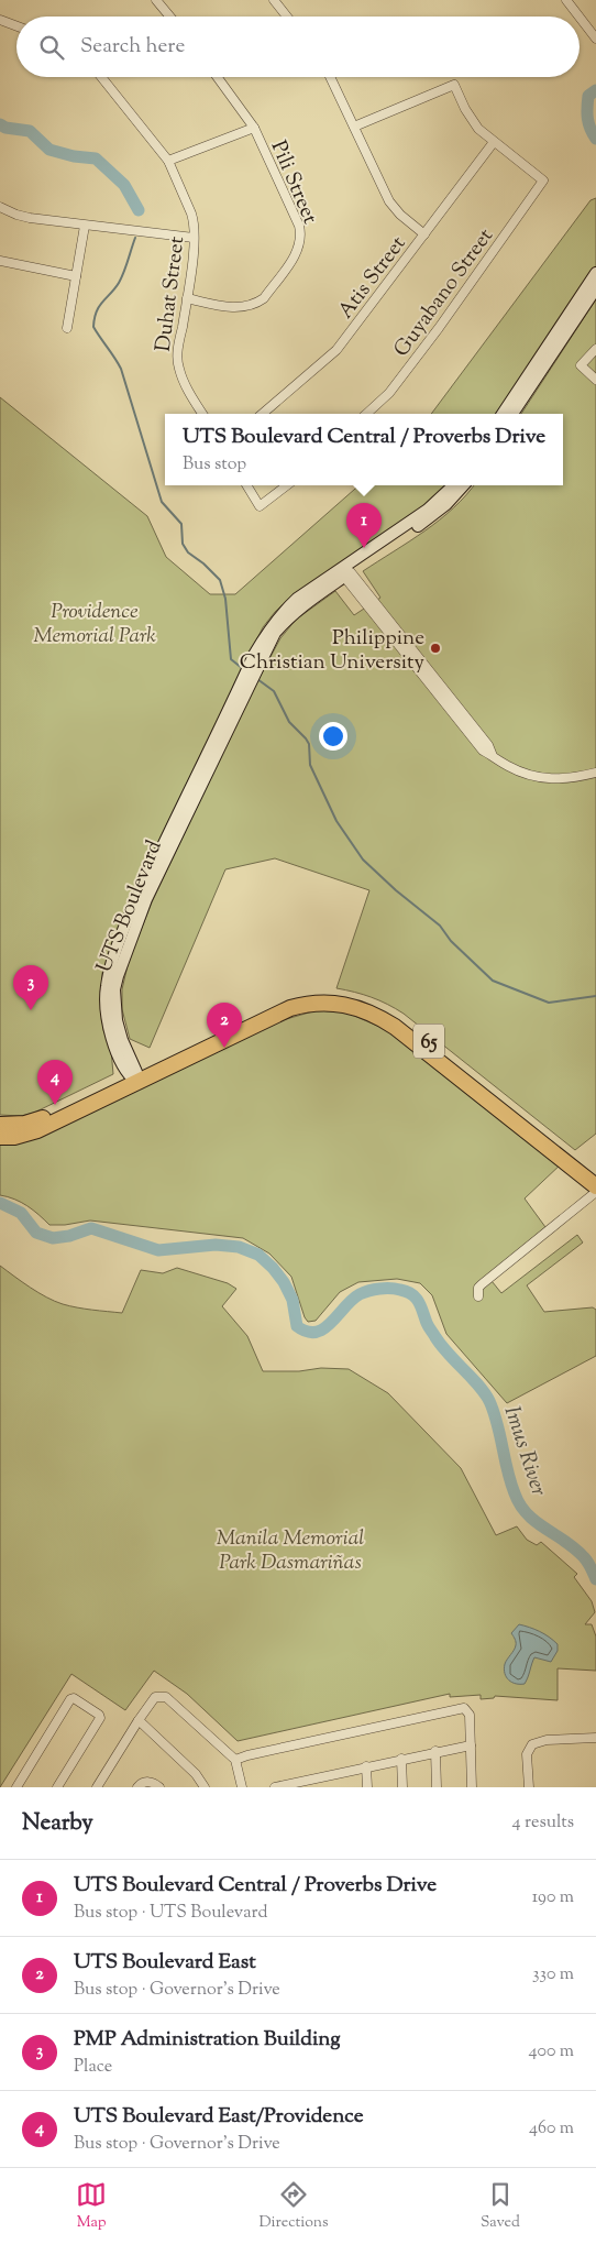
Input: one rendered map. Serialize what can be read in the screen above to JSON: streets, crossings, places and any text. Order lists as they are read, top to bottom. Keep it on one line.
{"streets":{"highway":["65"],"main road":["UTS Boulevard"],"street":["Pili Street","Atis Street","Guyabano Street","Duhat Street"]},"crossings":[["Pili Street","Duhat Street"],["Atis Street","Guyabano Street"],["UTS Boulevard","65"]],"water":["Imus River"],"parks":["Providence Memorial Park","Manila Memorial Park Dasmariñas"],"places":["Philippine Christian University"],"page":{"search":"Search here","popup":["UTS Boulevard Central / Proverbs Drive","Bus stop"],"pins":["1","3","2","4"],"heading":["Nearby","4 results"],"list":[{"mark":"1","name":"UTS Boulevard Central / Proverbs Drive","note":"Bus stop · UTS Boulevard","value":"190 m"},{"mark":"2","name":"UTS Boulevard East","note":"Bus stop · Governor's Drive","value":"330 m"},{"mark":"3","name":"PMP Administration Building","note":"Place","value":"400 m"},{"mark":"4","name":"UTS Boulevard East/Providence","note":"Bus stop · Governor's Drive","value":"460 m"}],"nav":["Map","Directions","Saved"]}}
